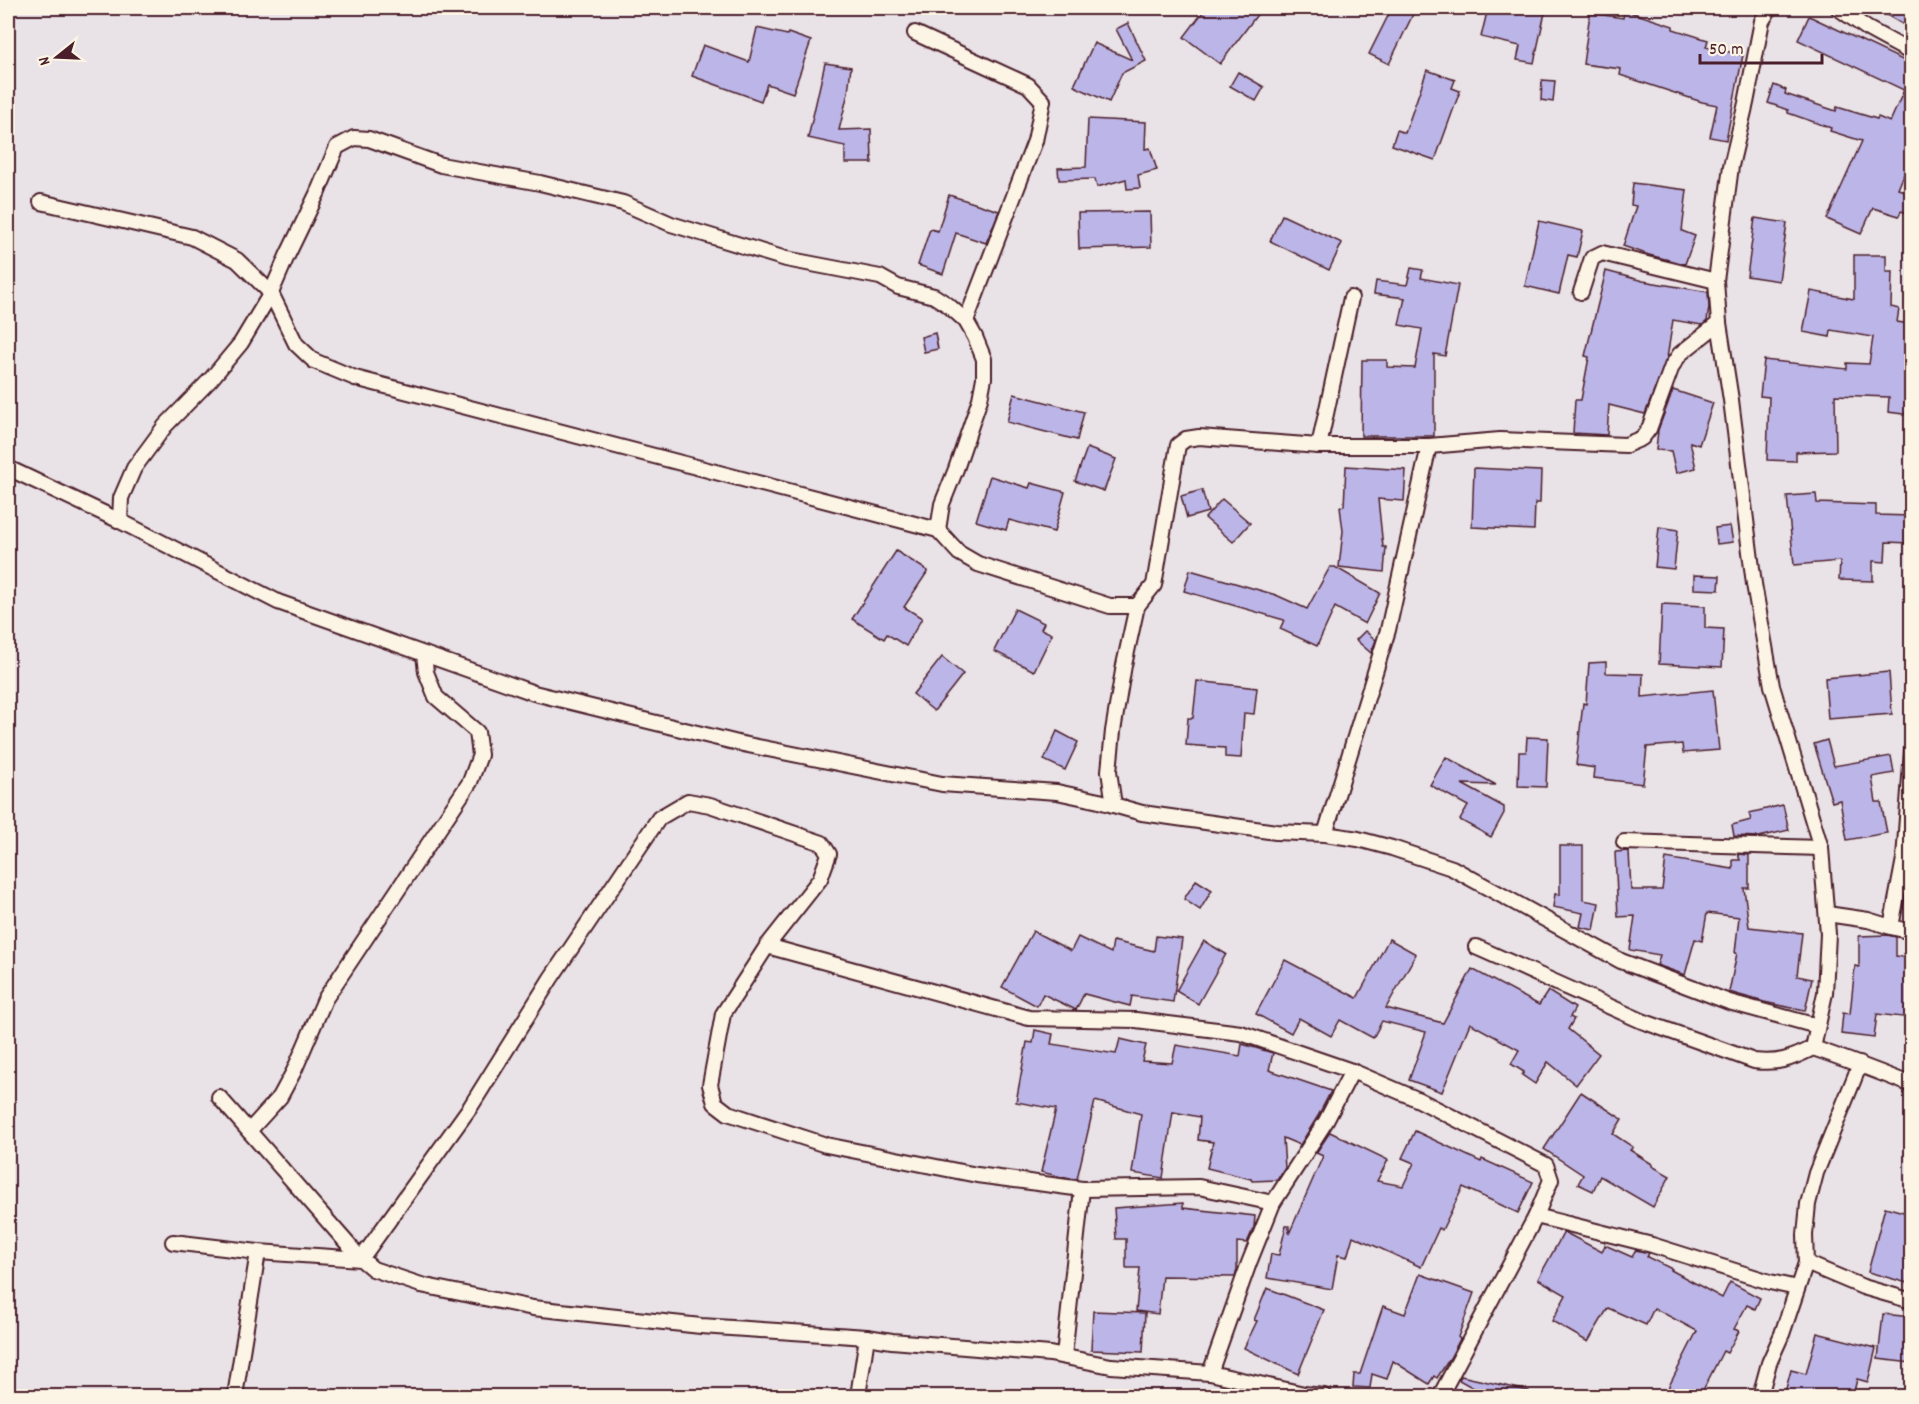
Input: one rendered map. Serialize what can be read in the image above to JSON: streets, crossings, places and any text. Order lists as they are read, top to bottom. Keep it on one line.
{"scale_bar":"50 m","north":"left"}
